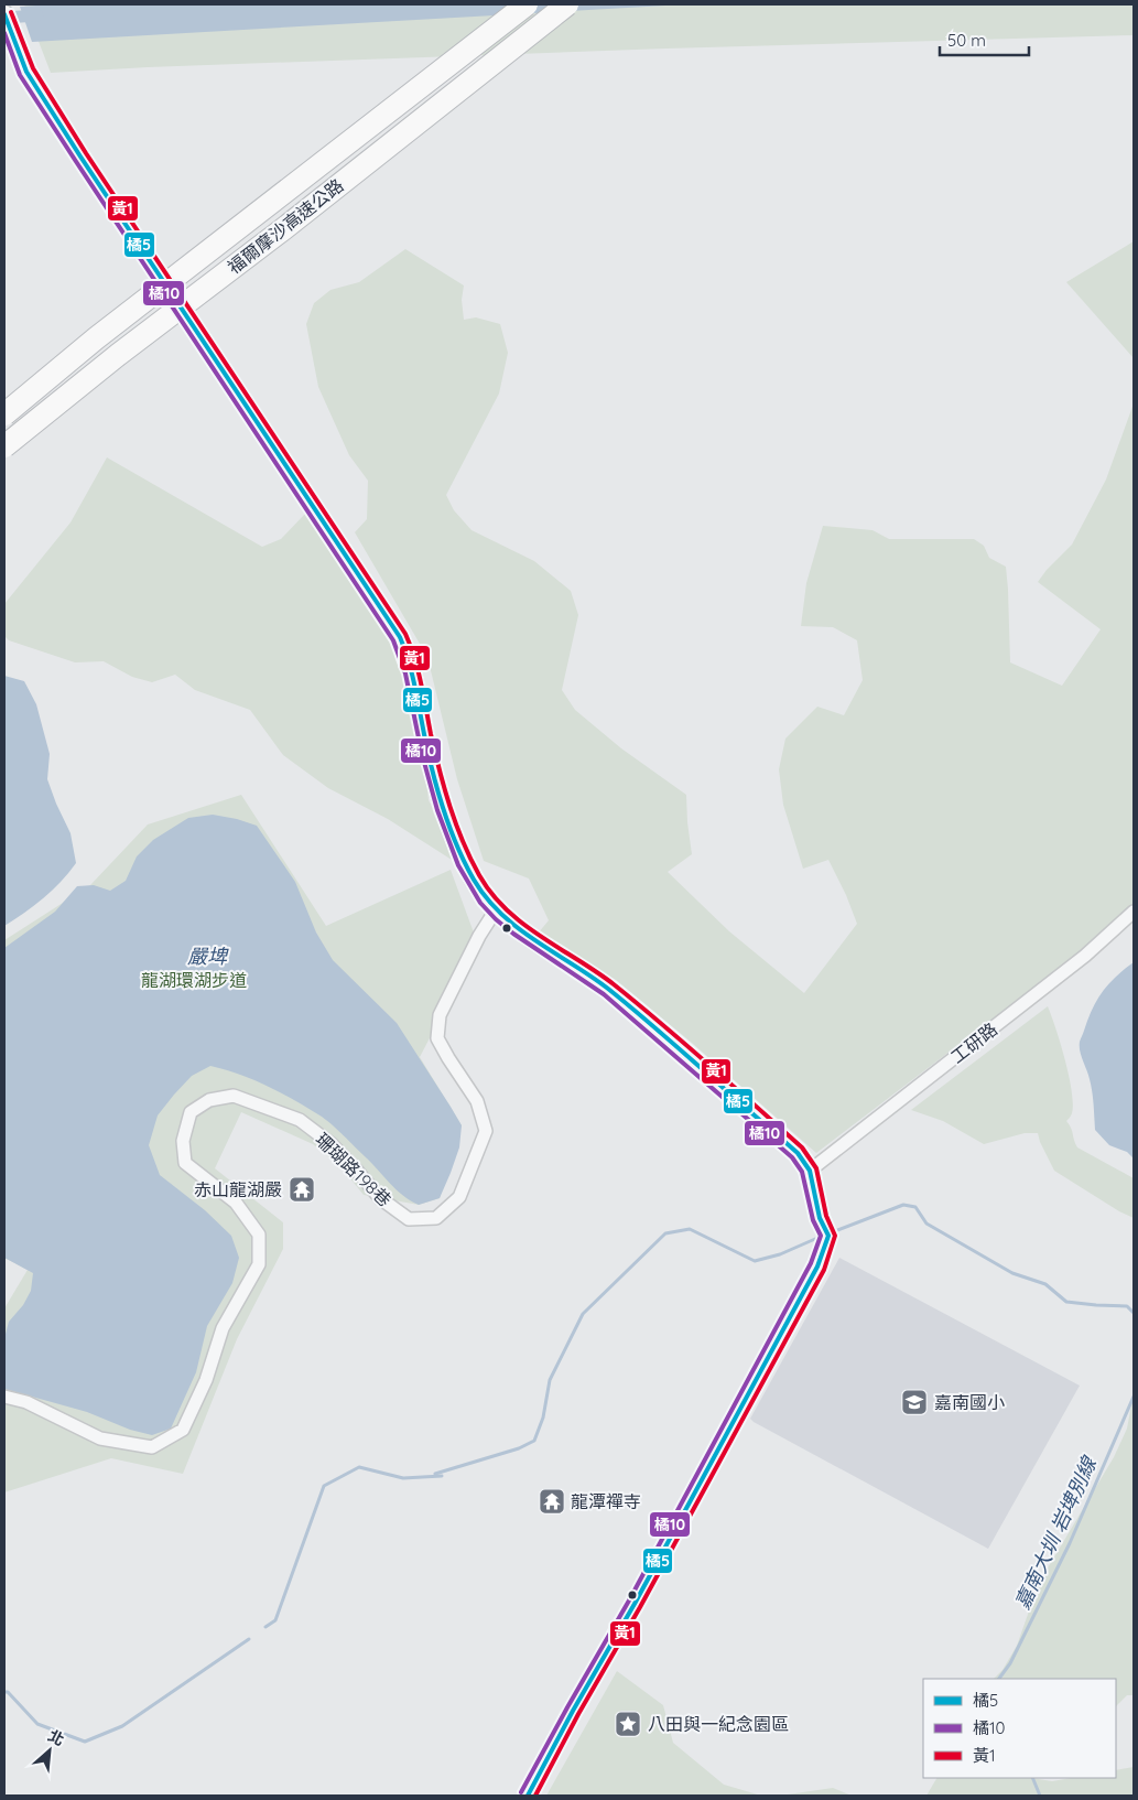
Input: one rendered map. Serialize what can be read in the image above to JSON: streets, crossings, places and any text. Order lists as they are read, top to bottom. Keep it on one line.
{"streets":{"highway":["福爾摩沙高速公路"],"street":["工研路","珊瑚路198巷"]},"water":["嚴埤","嘉南大圳 岩埤別線"],"parks":["龍湖環湖步道"],"places":{"temple":["赤山龍湖嚴","龍潭禪寺"],"school or university":["嘉南國小"],"place":["八田與一紀念園區"]},"lines":["transit line 黃1","transit line 橘5","transit line 橘10"],"legend":["橘5","橘10","黃1"],"scale_bar":"50 m","north":"top right"}
